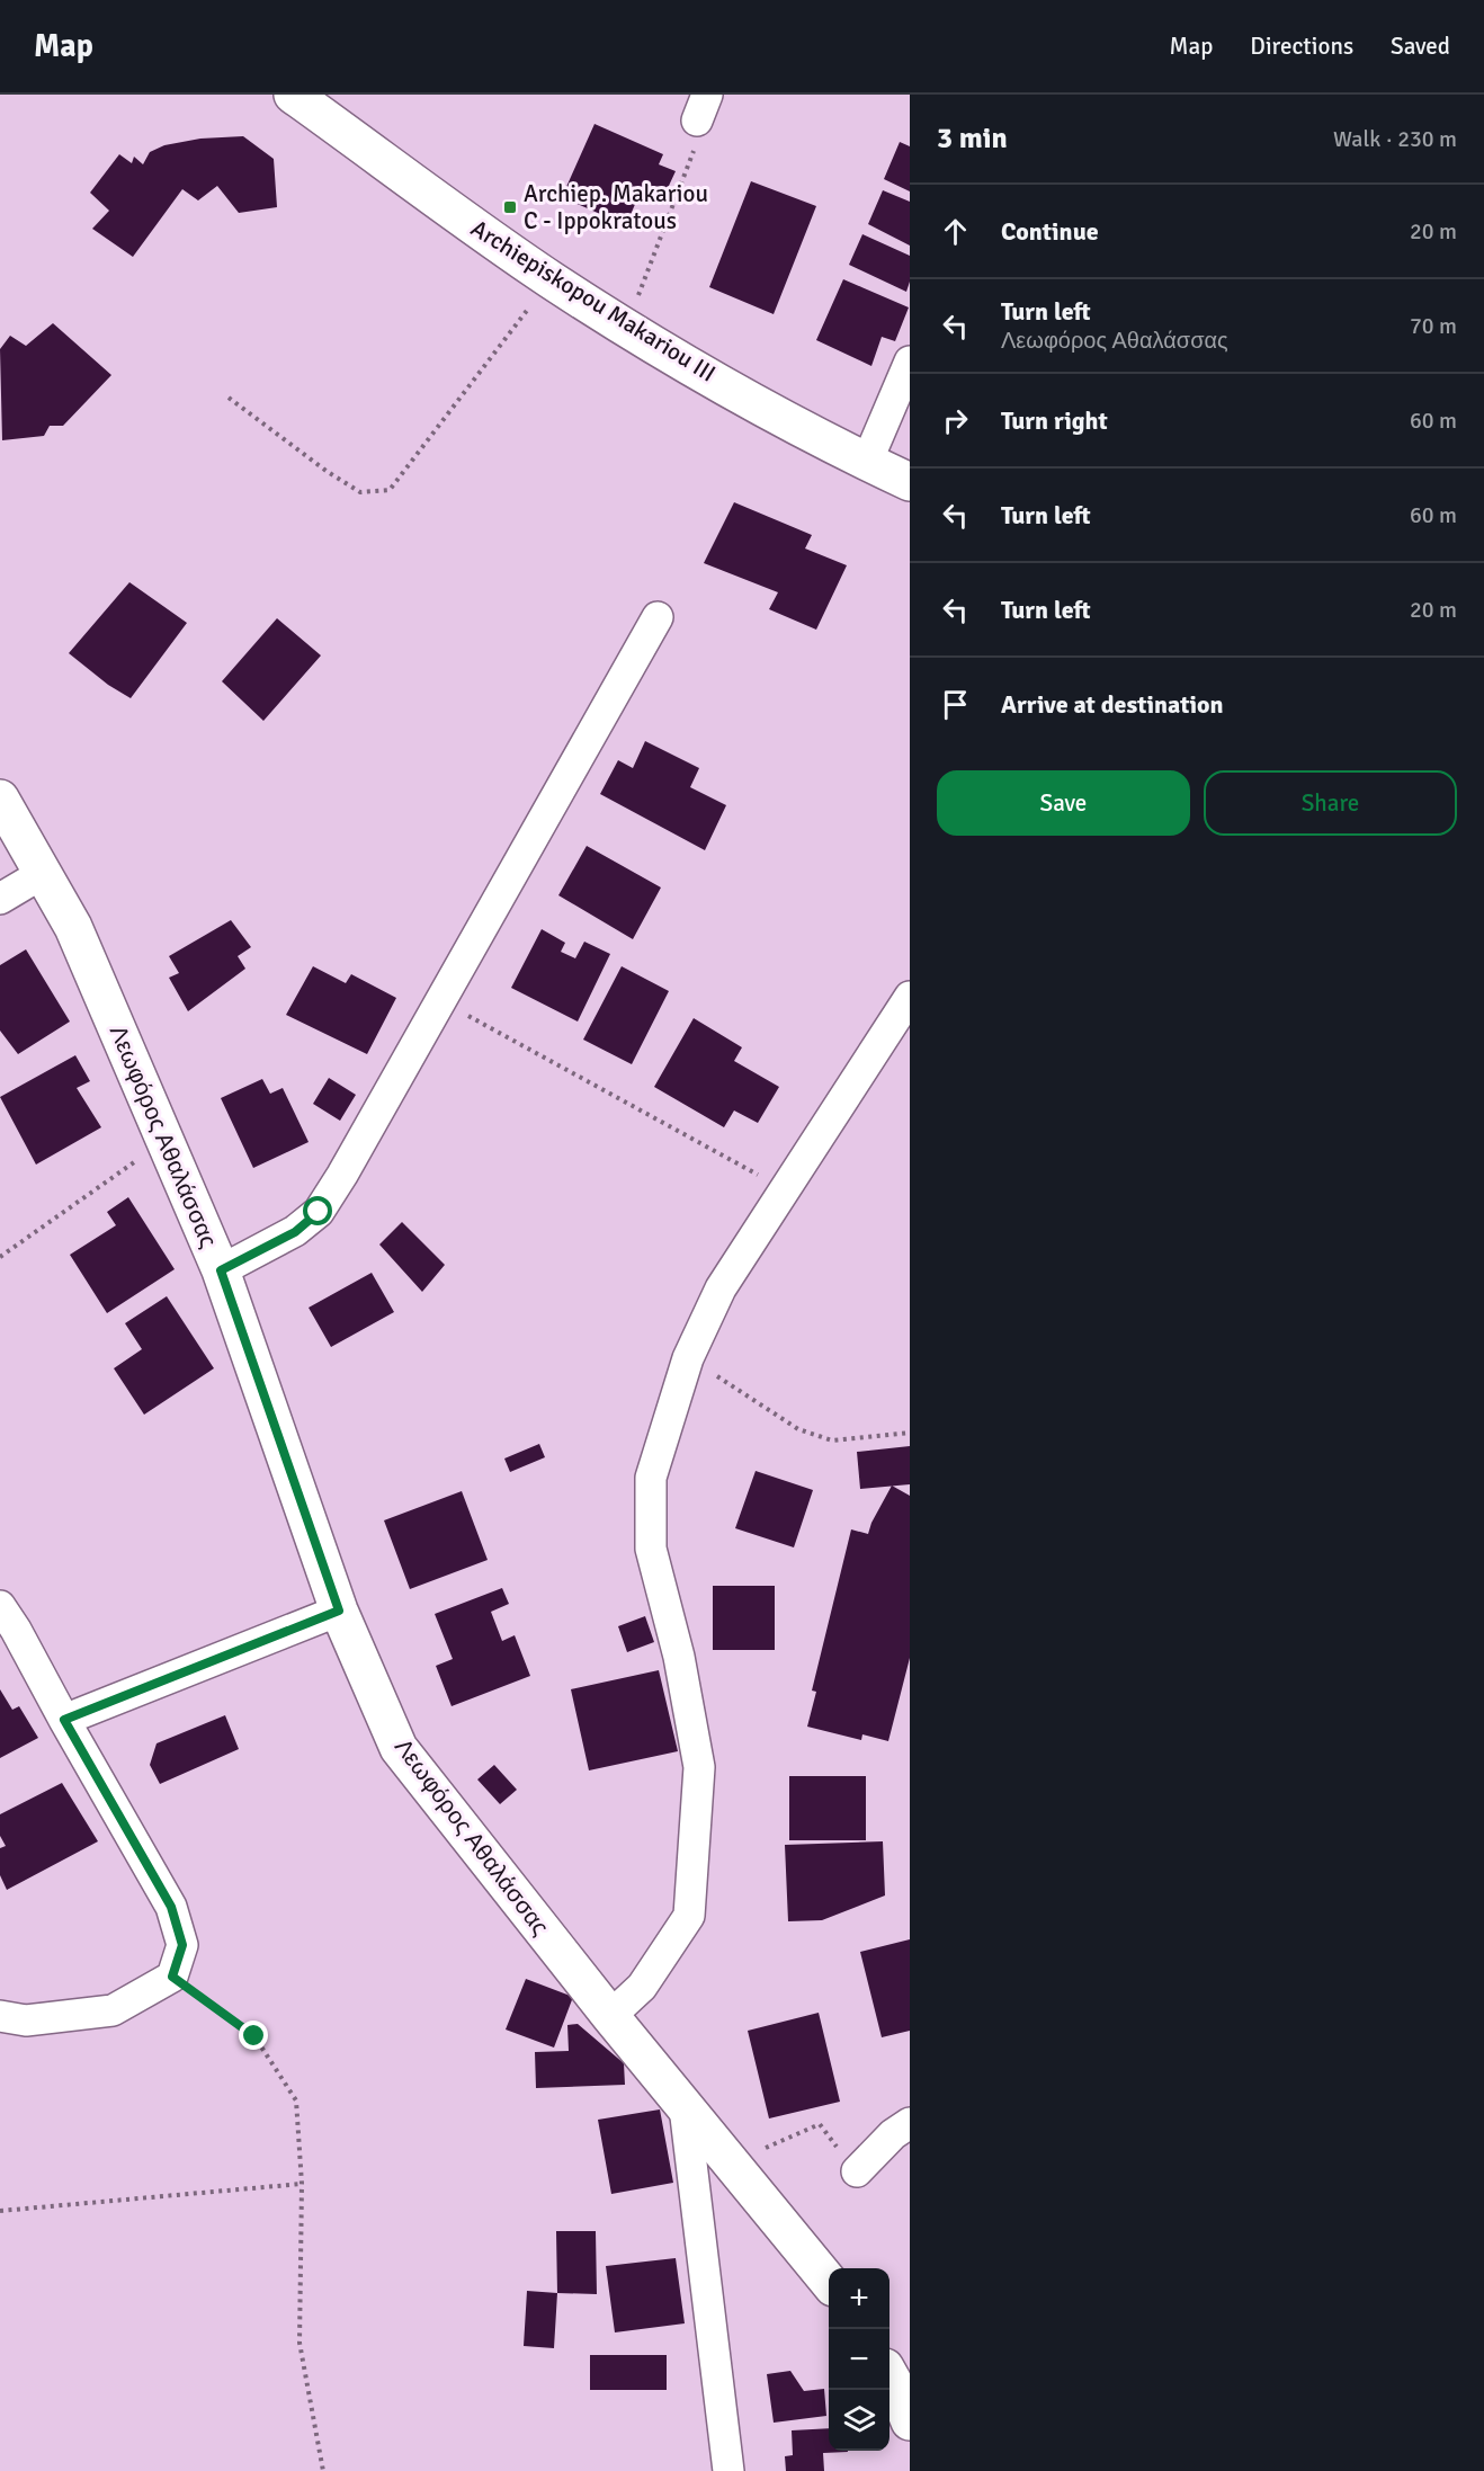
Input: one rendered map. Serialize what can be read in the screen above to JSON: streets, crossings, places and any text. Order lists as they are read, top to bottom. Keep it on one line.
{"streets":{"main road":["Archiepiskopou Makariou III","Λεωφόρος Αθαλάσσας"]},"places":{"transit":["Archiep. Makariou C - Ippokratous"]},"page":{"header":"Map","nav":["Map","Directions","Saved"],"heading":["3 min","Walk · 230 m"],"list":[["Continue","20 m"],["Turn left","Λεωφόρος Αθαλάσσας","70 m"],["Turn right","60 m"],["Turn left","60 m"],["Turn left","20 m"],"Arrive at destination"],"buttons":["Save","Share"],"map_buttons":["+","−"]}}
